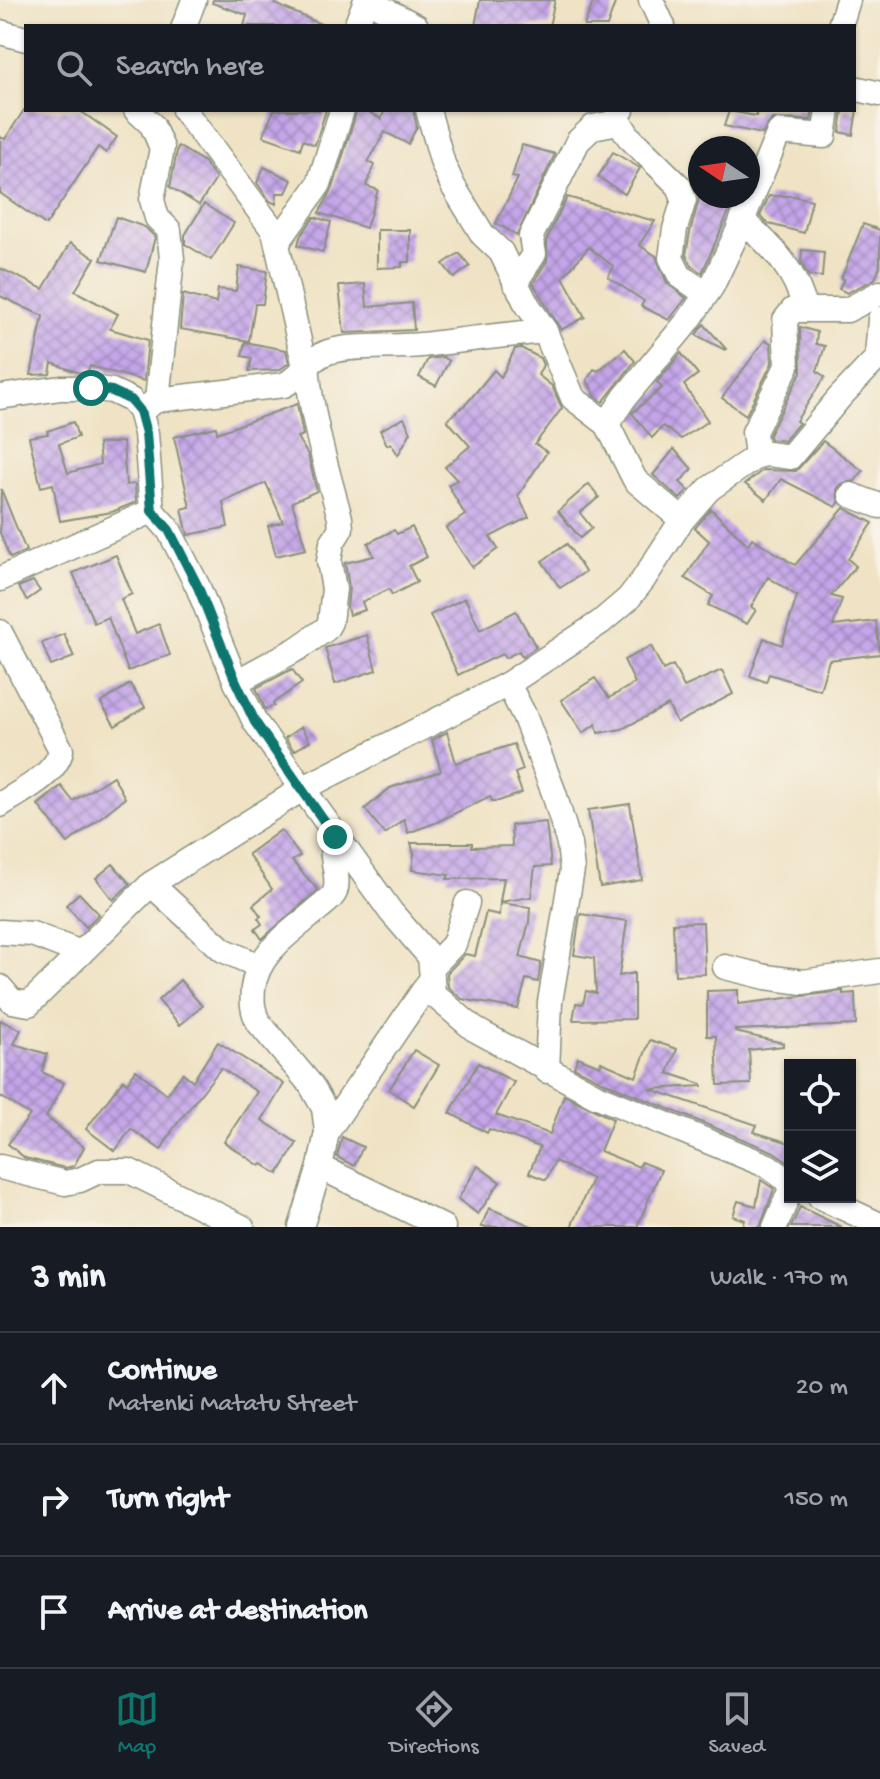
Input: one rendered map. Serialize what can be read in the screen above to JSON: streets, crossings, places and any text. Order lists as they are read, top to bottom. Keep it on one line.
{"north":"left","page":{"search":"Search here","heading":["3 min","Walk · 170 m"],"list":[["Continue","Matenki Matatu Street","20 m"],["Turn right","150 m"],"Arrive at destination"],"nav":["Map","Directions","Saved"]}}
